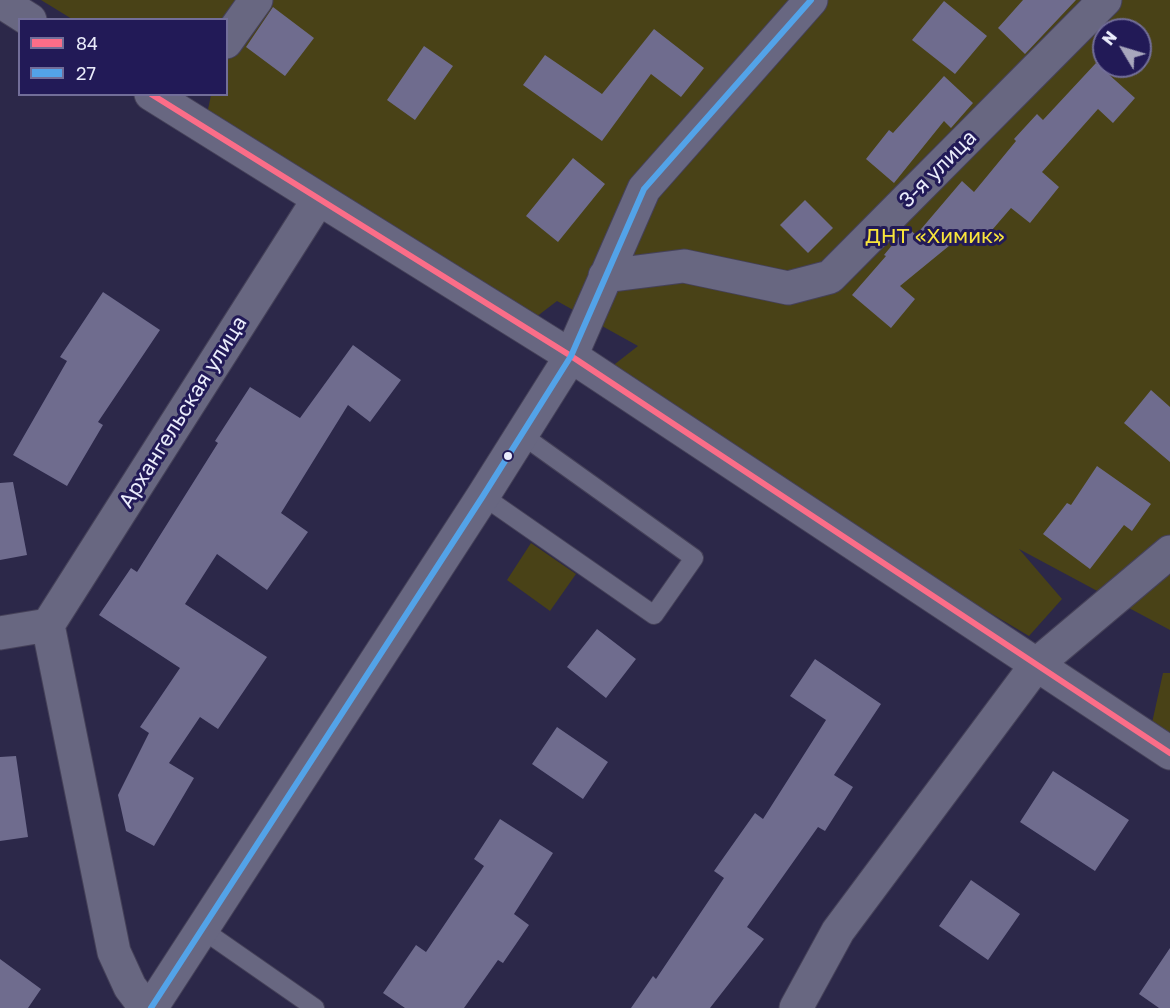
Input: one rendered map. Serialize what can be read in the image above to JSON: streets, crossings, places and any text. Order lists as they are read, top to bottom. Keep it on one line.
{"streets":{"street":["3-я улица","Архангельская улица"]},"parks":["ДНТ «Химик»"],"lines":["transit line 27","transit line 84"],"legend":["84","27"],"north":"top left"}
